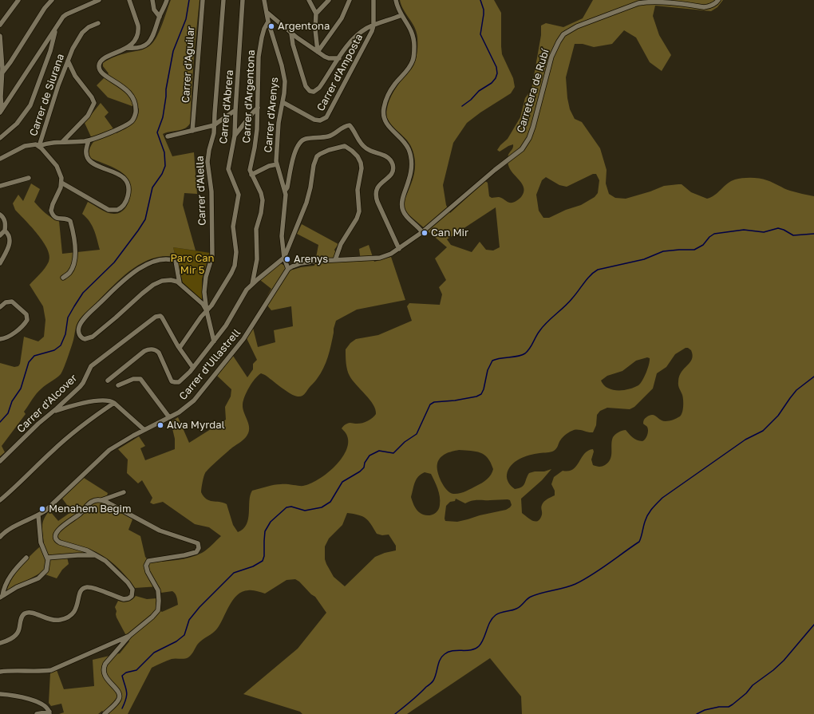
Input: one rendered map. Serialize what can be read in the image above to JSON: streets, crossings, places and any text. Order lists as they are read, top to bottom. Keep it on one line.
{"streets":{"street":["Carrer d'Aguilar","Carrer d'Amposta","Carretera de Rubí","Carrer de Siurana","Carrer d'Argentona","Carrer d'Abrera","Carrer d'Arenys","Carrer d'Alella","Carrer d'Ullastrell","Carrer d'Alcover"]},"crossings":[["Carrer d'Amposta","Carrer d'Arenys"],["Carretera de Rubí","Carrer d'Arenys"],["Carretera de Rubí","Carrer d'Ullastrell"],["Carrer d'Argentona","Carrer d'Arenys"],["Carrer d'Abrera","Carrer d'Alella"],["Carrer d'Abrera","Carrer d'Alcover"],["Carrer d'Arenys","Carrer d'Ullastrell"]],"parks":["Parc Can Mir 5"],"places":["Argentona","Can Mir","Arenys","Alva Myrdal","Menahem Begim"]}
